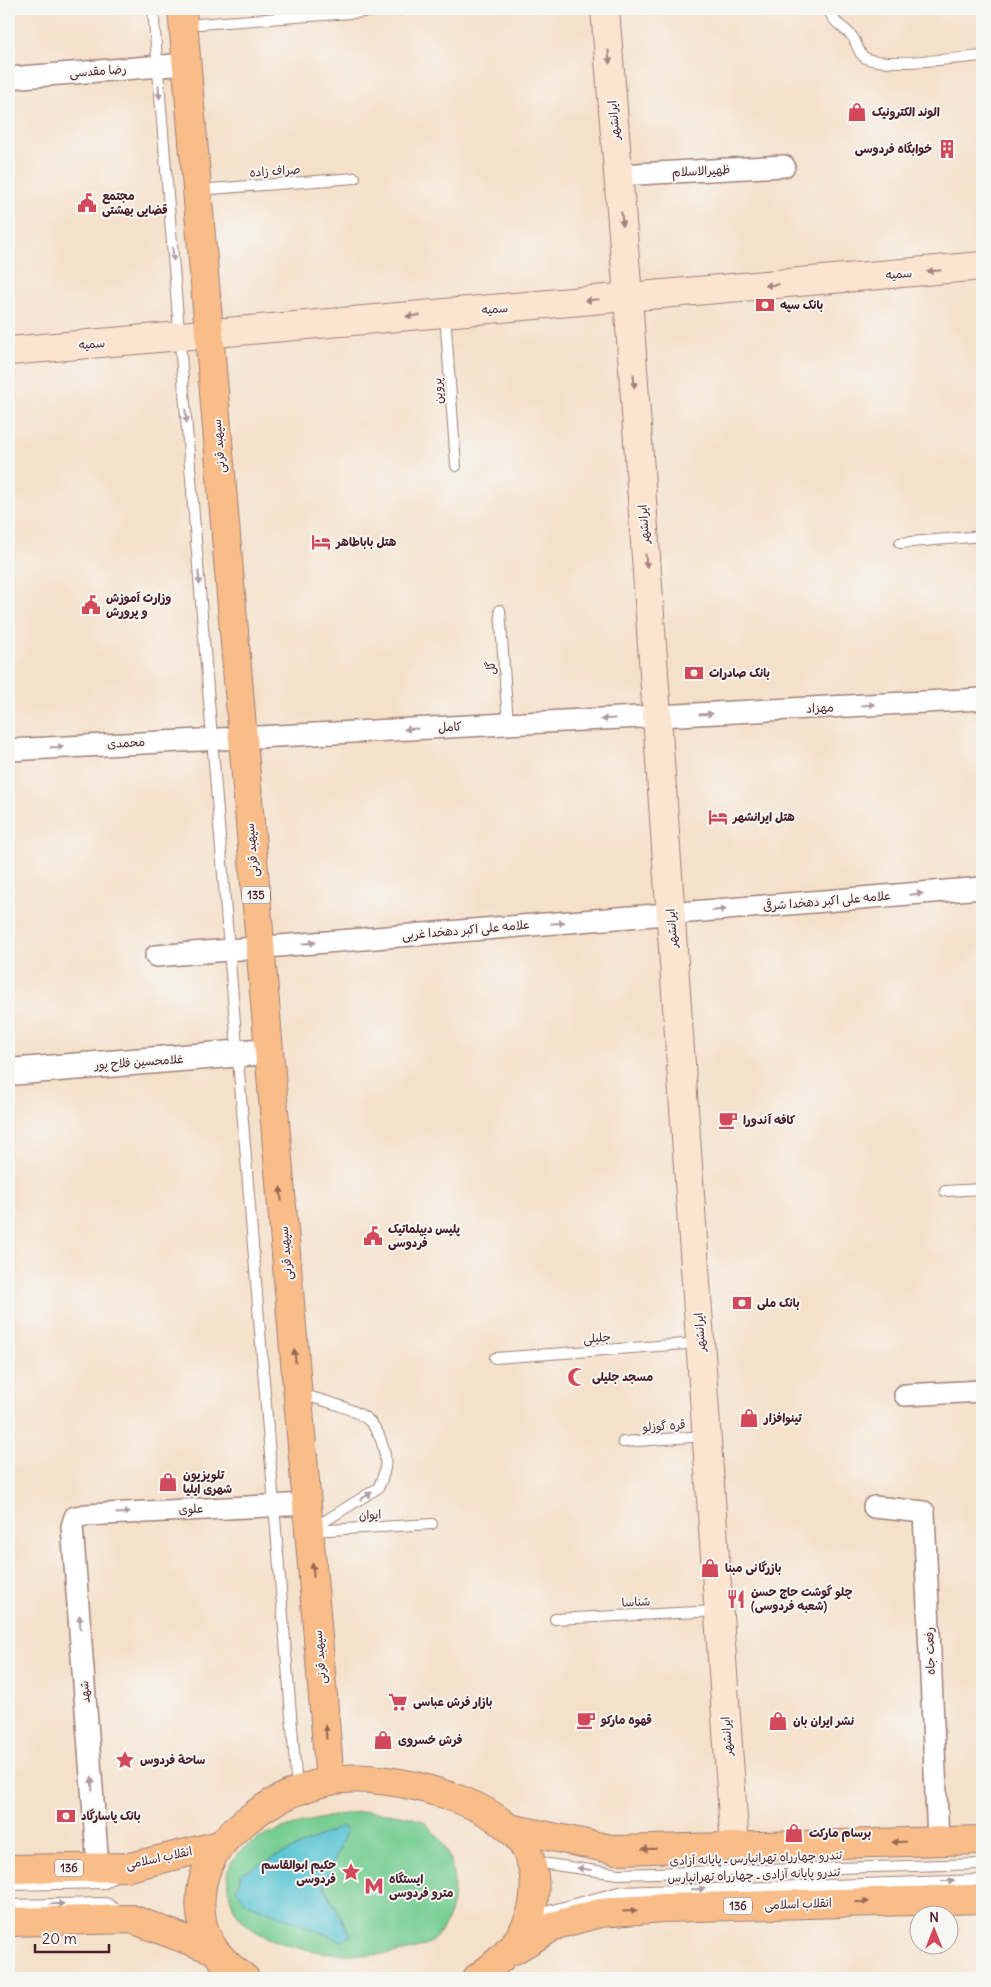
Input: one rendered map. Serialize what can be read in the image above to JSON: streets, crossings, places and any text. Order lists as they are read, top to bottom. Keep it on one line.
{"streets":{"main road":["ایرانشهر","سمیه","سپهبد قرنی","135","انقلاب اسلامی","136"],"street":["رضا مقدسی","ظهیرالاسلام","مهزاد","کامل","محمدی","علامه علی اکبر دهخدا شرقی","علامه علی اکبر دهخدا غربی","غلامحسین فلاح‌ پور","علوی","رفعت جاه","شهد"],"lane":["صراف زاده","پروین","گل","جلیلی","قره گوزلو","ایوان","شناسا","تندرو چهارراه تهرانپارس ـ پایانه آزادی","تندرو پایانه آزادی ـ چهارراه تهرانپارس"]},"crossings":[["رضا مقدسی","سپهبد قرنی"],["ایرانشهر","ظهیرالاسلام"],["ایرانشهر","سمیه"],["ایرانشهر","مهزاد"],["ایرانشهر","کامل"],["ایرانشهر","علامه علی اکبر دهخدا شرقی"],["ایرانشهر","علامه علی اکبر دهخدا غربی"],["ایرانشهر","جلیلی"],["ایرانشهر","قره گوزلو"],["ایرانشهر","شناسا"],["صراف زاده","سپهبد قرنی"],["سمیه","پروین"],["سمیه","سپهبد قرنی"],["سپهبد قرنی","کامل"],["سپهبد قرنی","محمدی"],["سپهبد قرنی","علامه علی اکبر دهخدا غربی"],["سپهبد قرنی","غلامحسین فلاح‌ پور"],["سپهبد قرنی","علوی"],["سپهبد قرنی","ایوان"],["گل","کامل"],["مهزاد","کامل"],["کامل","محمدی"],["علامه علی اکبر دهخدا شرقی","علامه علی اکبر دهخدا غربی"],["علوی","شهد"],["شهد","انقلاب اسلامی"]],"one_way":["ایرانشهر","سمیه","مهزاد","کامل","محمدی","علامه علی اکبر دهخدا شرقی","علامه علی اکبر دهخدا غربی","علوی","شهد","تندرو چهارراه تهرانپارس ـ پایانه آزادی","تندرو پایانه آزادی ـ چهارراه تهرانپارس"],"places":{"shop":["الوند الکترونیک","تینوافزار","تلویزیون شهری ایلیا","بازرگانی مبنا","نشر ایران بان","فرش خسروی","برسام مارکت"],"building":["خوابگاه فردوسی"],"public building":["مجتمع قضایی بهشتی","وزارت آموزش و پرورش","پلیس دیپلماتیک فردوسی"],"bank":["بانک سپه","بانک صادرات","بانک ملی","بانک پاسارگاد"],"hotel":["هتل باباطاهر","هتل ایرانشهر"],"cafe":["کافه آندورا","قهوه مارکو"],"mosque":["مسجد جلیلی"],"restaurant":["چلو گوشت حاج حسن (شعبه فردوسی)"],"supermarket":["بازار فرش عباسی"],"place":["ساحة فردوس","حکیم ابوالقاسم فردوسی"],"metro station":["ایستگاه مترو فردوسی"]},"scale_bar":"20 m","north":"top"}
